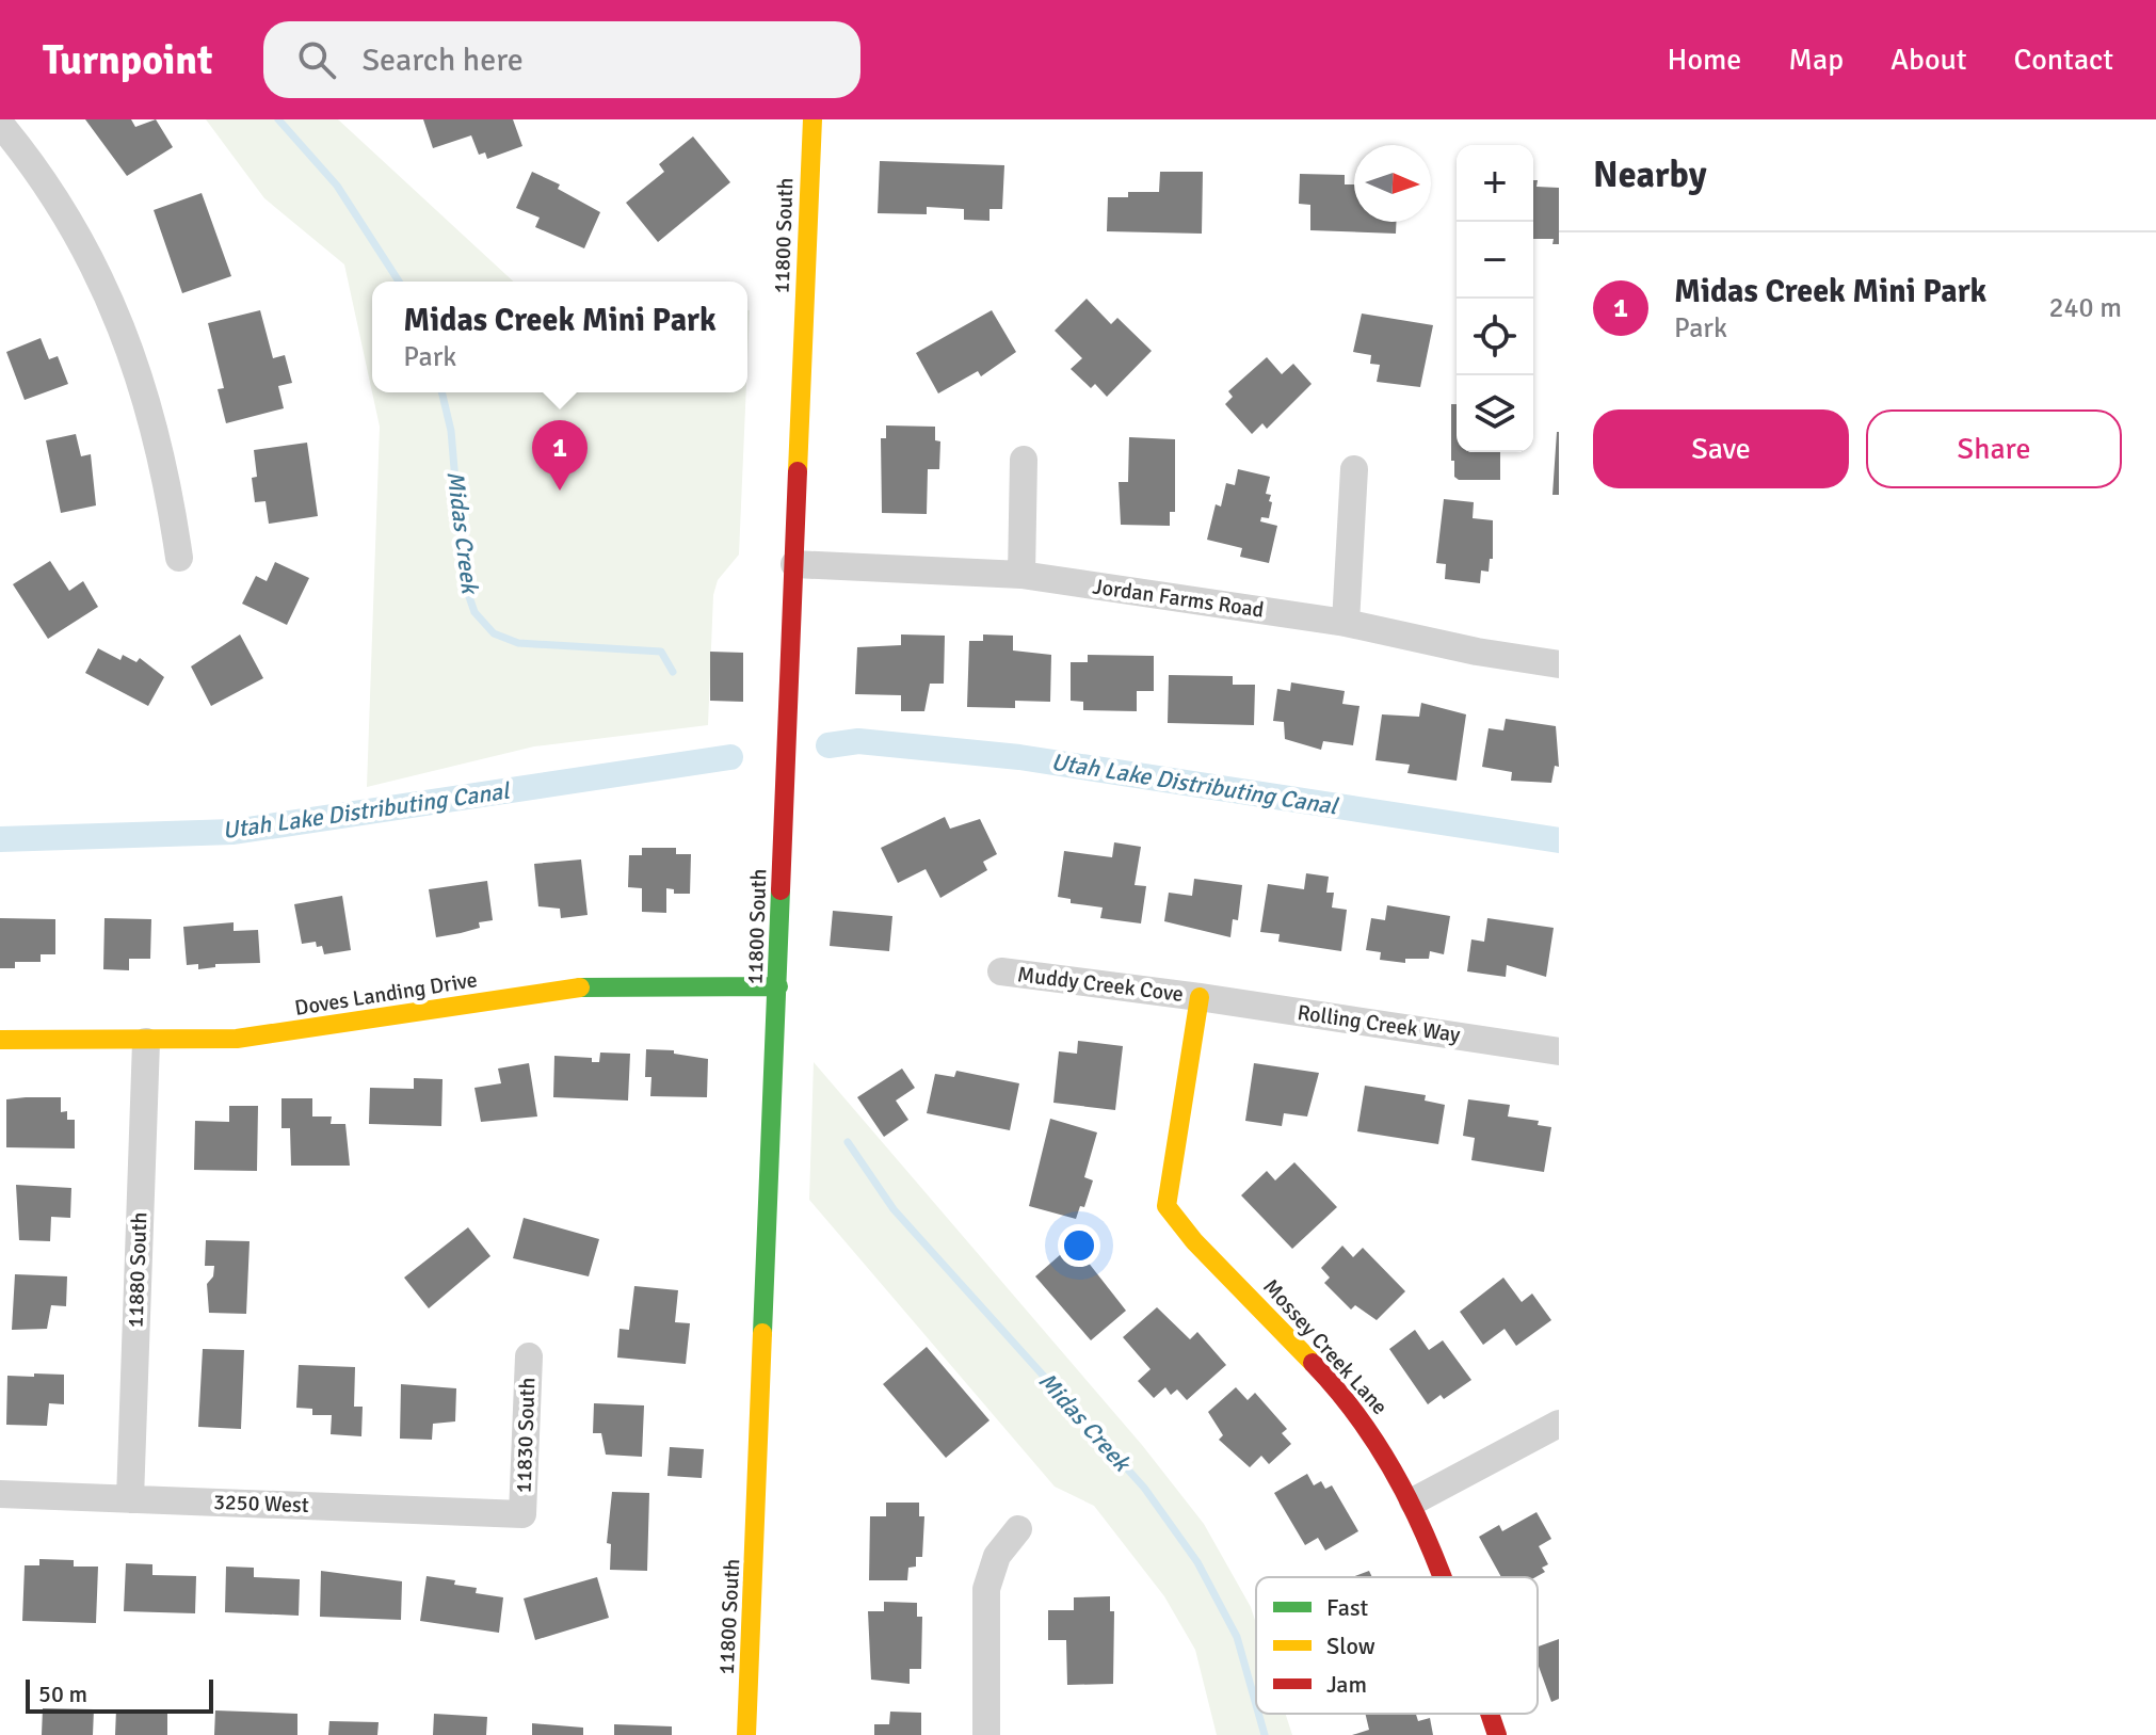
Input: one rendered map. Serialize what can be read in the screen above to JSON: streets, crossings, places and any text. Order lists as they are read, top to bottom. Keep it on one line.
{"streets":{"street":["11800 South","Jordan Farms Road","Muddy Creek Cove","Doves Landing Drive","Rolling Creek Way","11880 South","Mossey Creek Lane","11830 South","3250 West"]},"crossings":[["11800 South","Jordan Farms Road"],["11800 South","Doves Landing Drive"],["Muddy Creek Cove","Rolling Creek Way"],["Muddy Creek Cove","Mossey Creek Lane"],["Doves Landing Drive","11880 South"],["Rolling Creek Way","Mossey Creek Lane"],["11880 South","3250 West"],["11830 South","3250 West"]],"water":["Midas Creek","Utah Lake Distributing Canal"],"legend":["Fast","Slow","Jam"],"scale_bar":"50 m","north":"right","page":{"header":"Turnpoint","search":"Search here","nav":["Home","Map","About","Contact"],"heading":"Nearby","map_buttons":["+","−"],"list":[{"mark":"1","name":"Midas Creek Mini Park","note":"Park","value":"240 m"}],"popup":["Midas Creek Mini Park","Park"],"buttons":["Save","Share"],"pins":"1","scale":"50 m"}}
